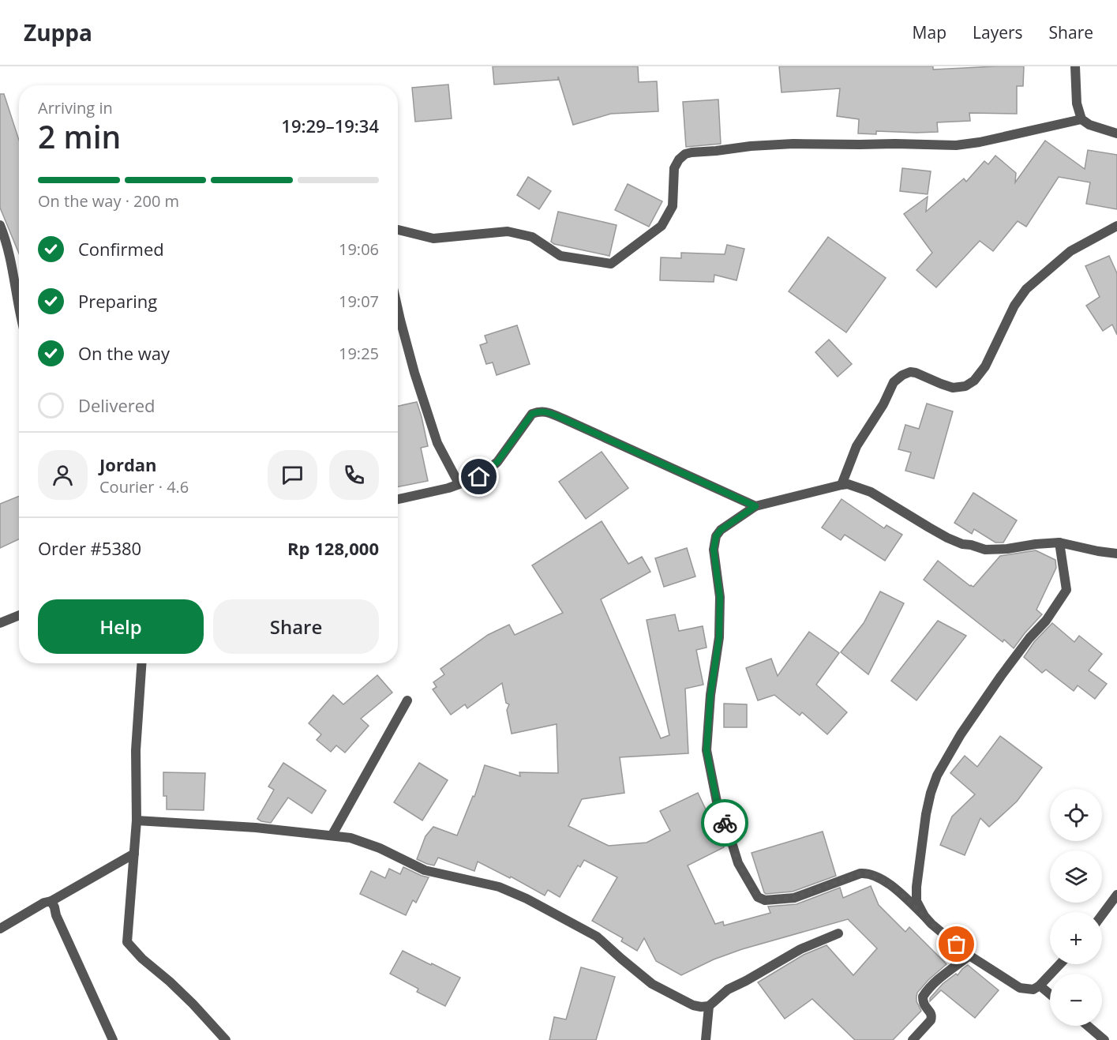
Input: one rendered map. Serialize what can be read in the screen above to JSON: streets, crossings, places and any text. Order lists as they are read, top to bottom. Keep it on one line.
{"page":{"header":"Zuppa","nav":["Map","Layers","Share"],"heading":["2 min","Arriving in","19:29–19:34"],"panel":["Jordan","Courier · 4.6","Order #5380","Rp 128,000"],"bar":"On the way · 200 m","list":[["Confirmed","19:06"],["Preparing","19:07"],["On the way","19:25"],"Delivered"],"buttons":["Help","Share"],"map_buttons":["+","−"]}}
